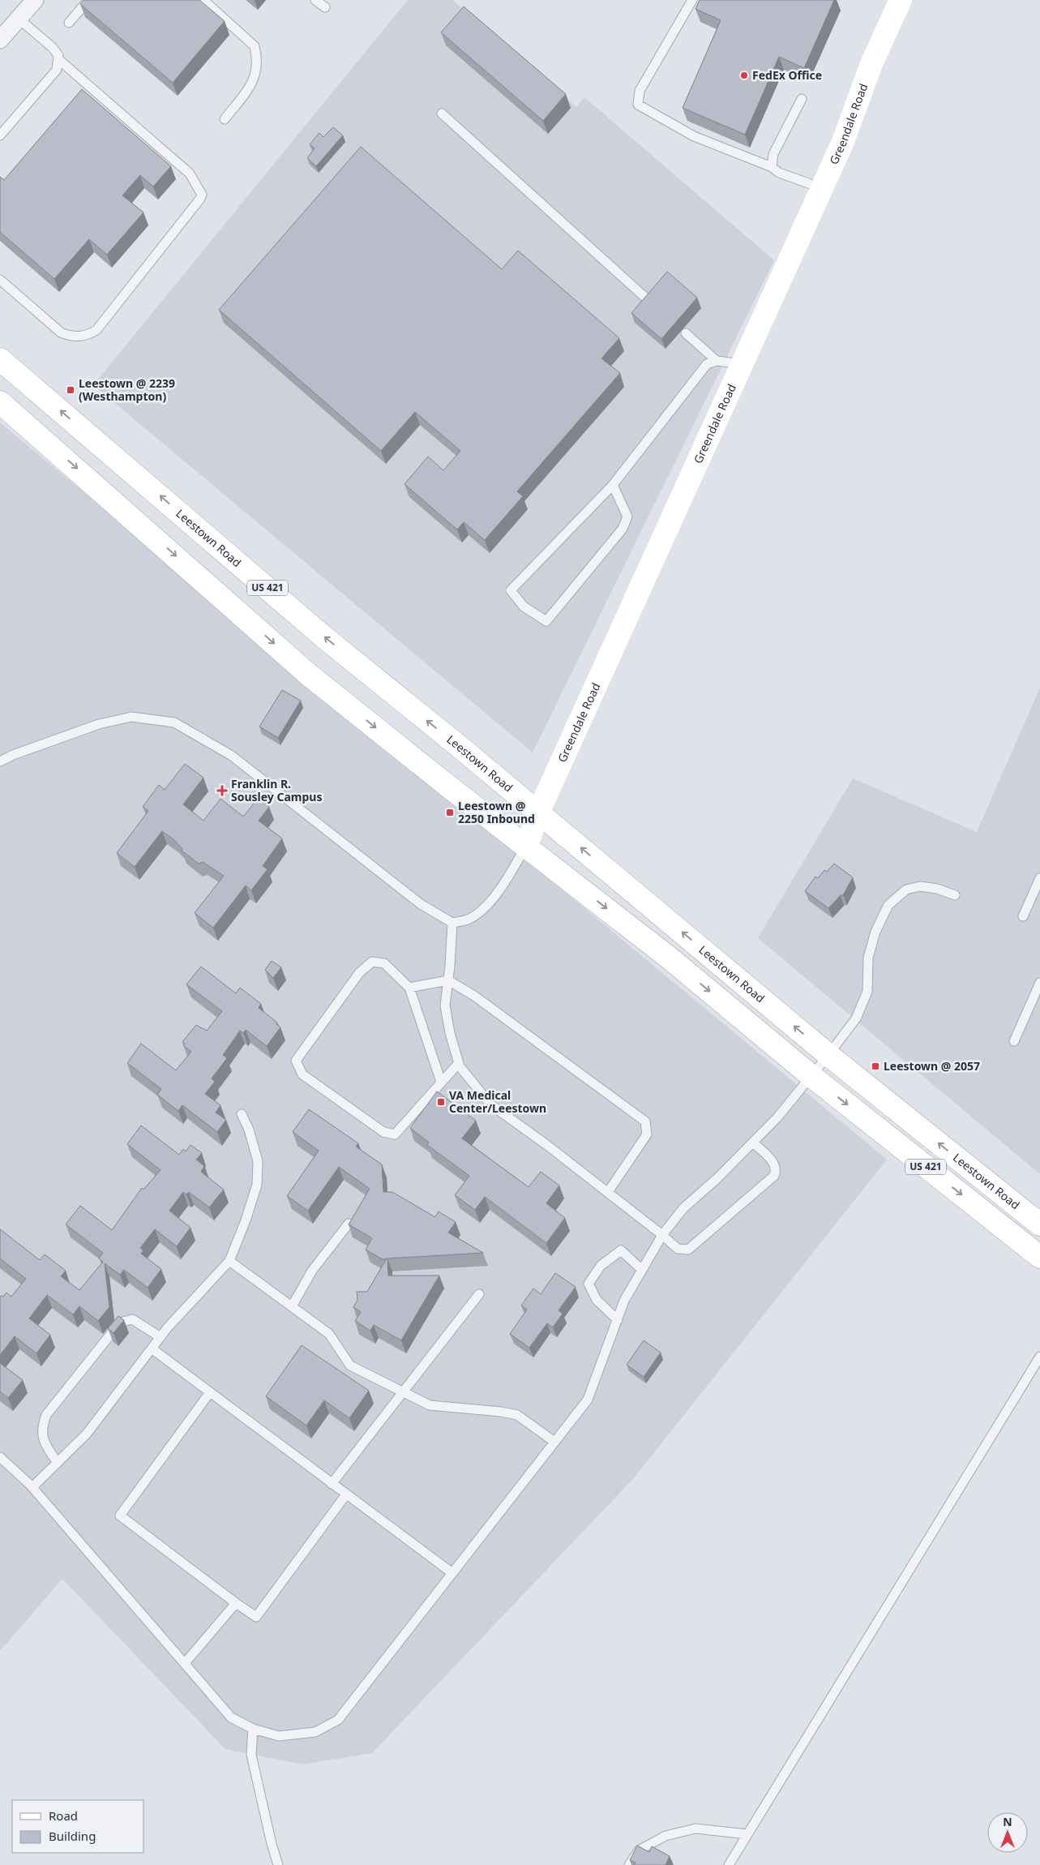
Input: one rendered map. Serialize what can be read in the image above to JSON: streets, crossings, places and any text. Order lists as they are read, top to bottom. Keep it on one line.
{"streets":{"main road":["Greendale Road","Leestown Road","US 421"]},"crossings":[["Greendale Road","Leestown Road"]],"places":{"other":["FedEx Office"],"transit":["Leestown @ 2239 (Westhampton)","Leestown @ 2250 Inbound","Leestown @ 2057","VA Medical Center/Leestown"],"health":["Franklin R. Sousley Campus"]},"legend":["Road","Building"],"north":"top"}
